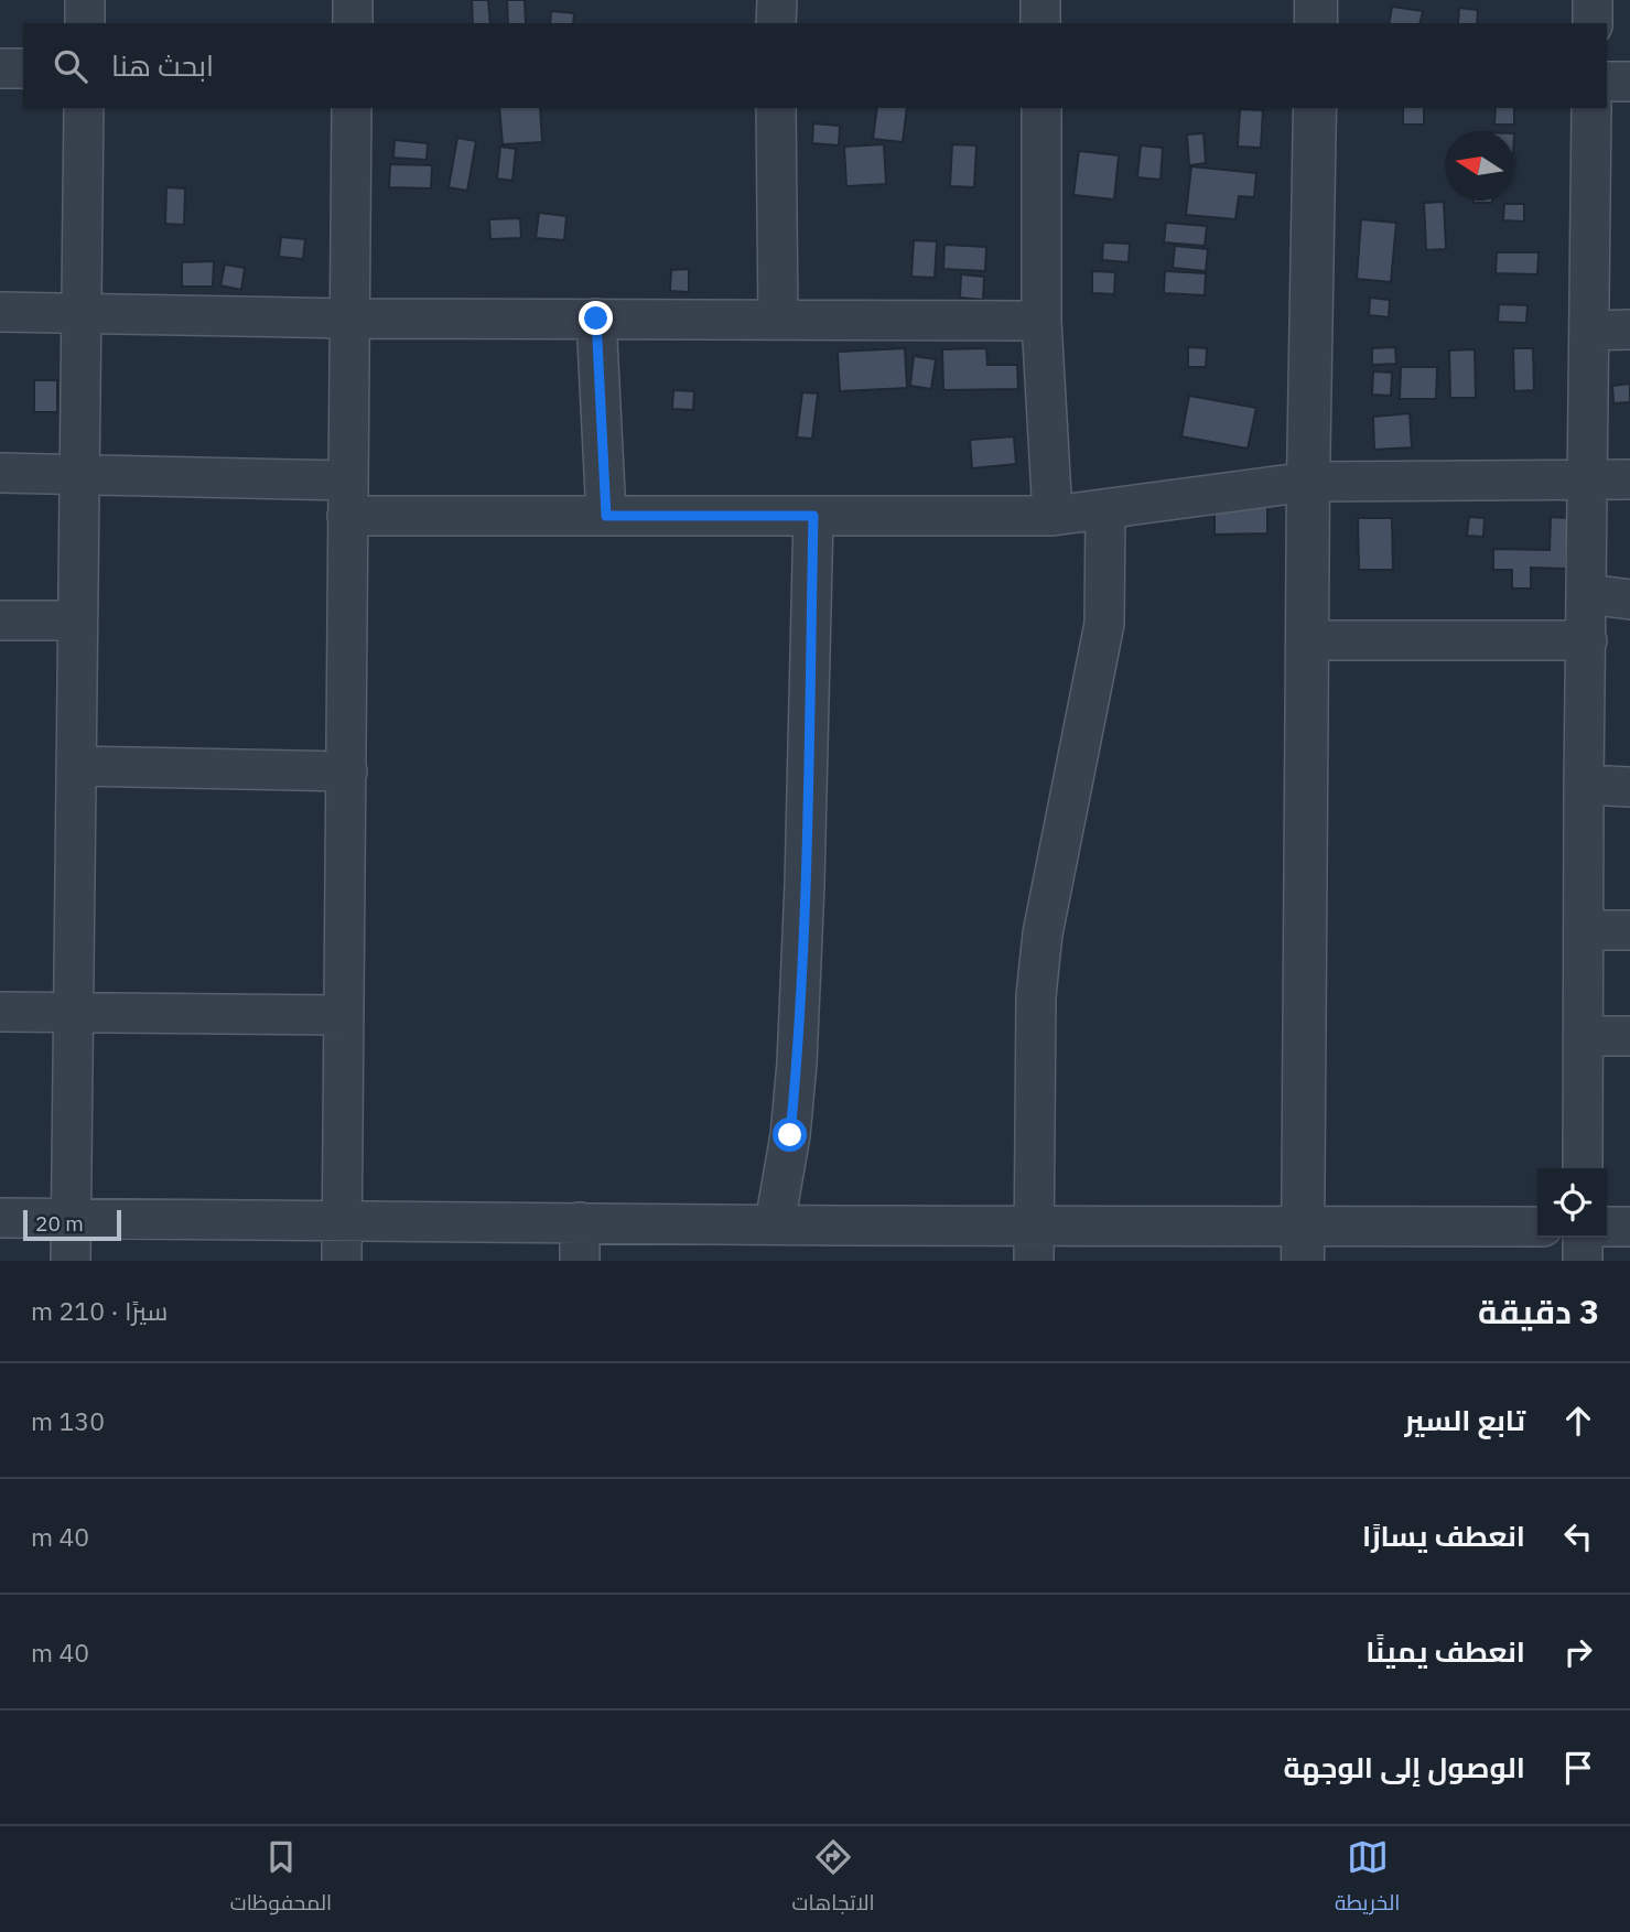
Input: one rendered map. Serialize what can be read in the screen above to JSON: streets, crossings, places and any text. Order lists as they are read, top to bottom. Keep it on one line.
{"scale_bar":"20 m","north":"left","page":{"search":"ابحث هنا","scale":"20 m","heading":["3 دقيقة","سيرًا · 210 m"],"list":[["تابع السير","130 m"],["انعطف يسارًا","40 m"],["انعطف يمينًا","40 m"],"الوصول إلى الوجهة"],"nav":["الخريطة","الاتجاهات","المحفوظات"]}}
